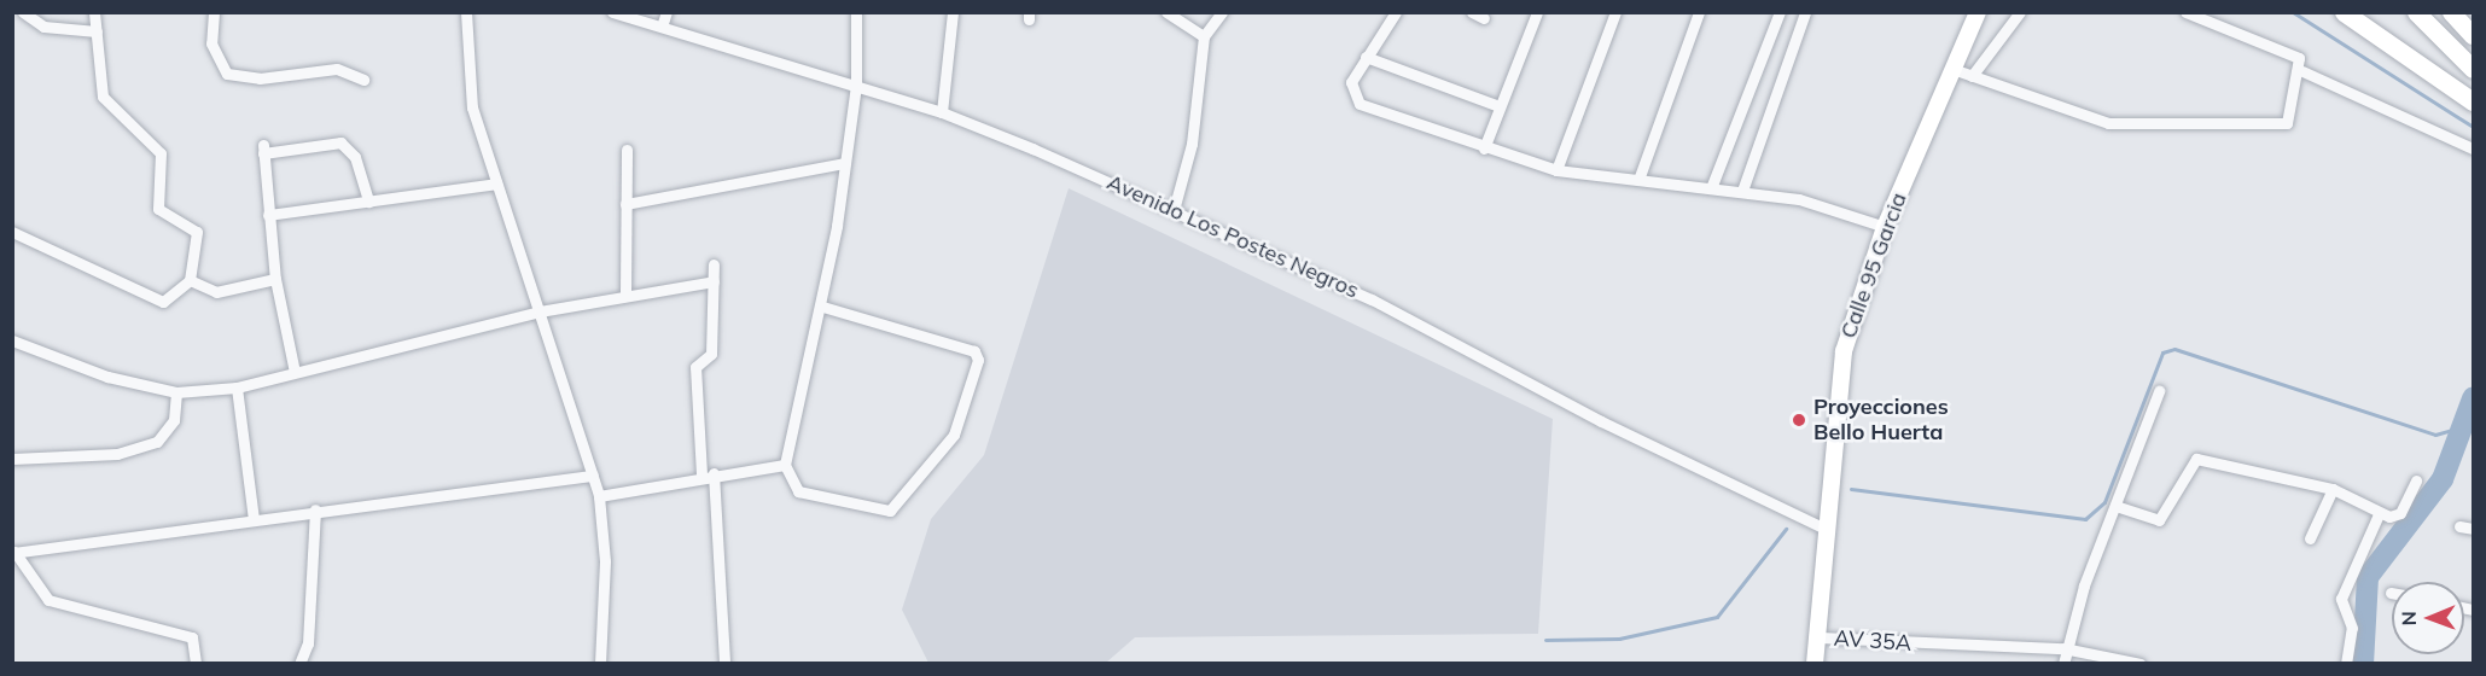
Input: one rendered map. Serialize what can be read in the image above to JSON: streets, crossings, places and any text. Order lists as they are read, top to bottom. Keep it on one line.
{"streets":{"street":["Avenido Los Postes Negros","Calle 95 Garcia","AV 35A"]},"crossings":[["Avenido Los Postes Negros","Calle 95 Garcia"],["Calle 95 Garcia","AV 35A"]],"places":["Proyecciones Bello Huerta"],"north":"left"}
